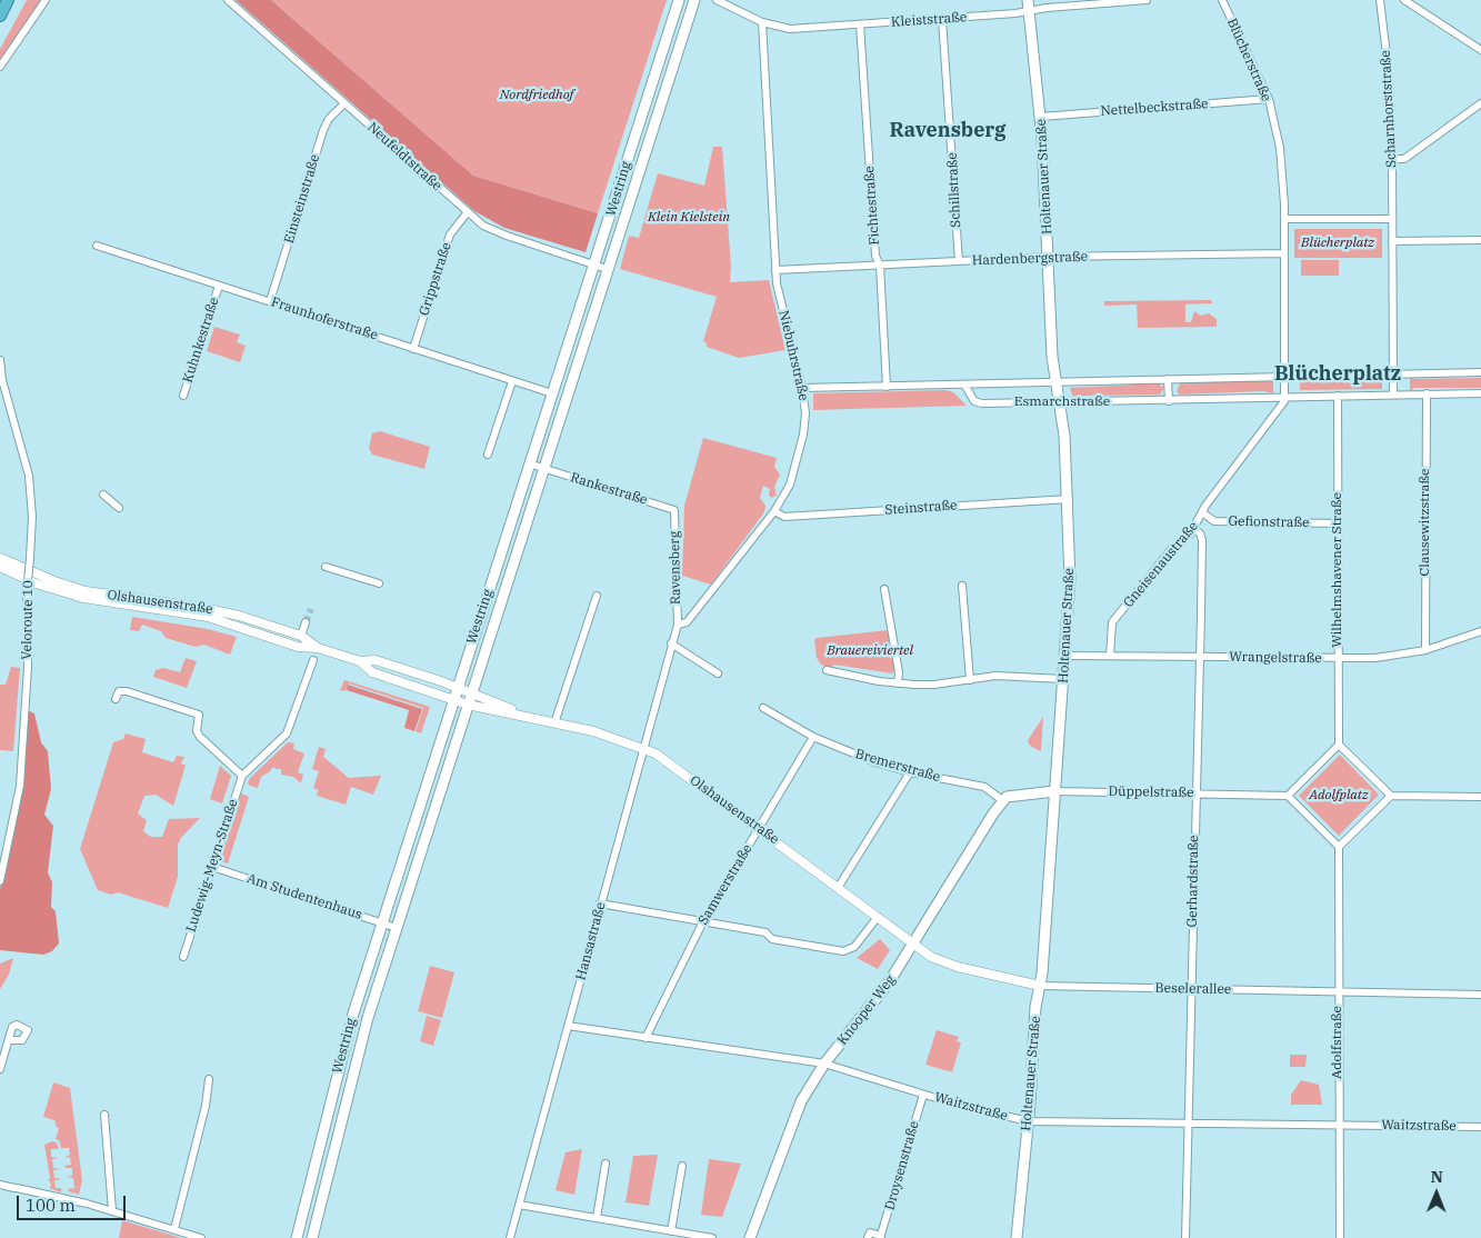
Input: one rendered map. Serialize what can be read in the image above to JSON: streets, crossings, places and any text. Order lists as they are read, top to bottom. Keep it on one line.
{"streets":{"main road":["Holtenauer Straße","Westring","Düppelstraße","Knooper Weg"],"street":["Kleiststraße","Blücherstraße","Nettelbeckstraße","Scharnhorststraße","Neufeldtstraße","Schillstraße","Einsteinstraße","Fichtestraße","Hardenbergstraße","Grippstraße","Fraunhoferstraße","Kuhnkestraße","Niebuhrstraße","Esmarchstraße","Rankestraße","Steinstraße","Gefionstraße","Clausewitzstraße","Gneisenaustraße","Ravensberg","Wilhelmshavener Straße","Olshausenstraße","Veloroute 10","Wrangelstraße","Bremerstraße","Ludewig-Meyn-Straße","Gerhardstraße","Samwerstraße","Am Studentenhaus","Hansastraße","Beselerallee","Adolfstraße","Waitzstraße","Droysenstraße"]},"crossings":[["Kleiststraße","Holtenauer Straße"],["Kleiststraße","Schillstraße"],["Kleiststraße","Fichtestraße"],["Kleiststraße","Niebuhrstraße"],["Blücherstraße","Nettelbeckstraße"],["Nettelbeckstraße","Holtenauer Straße"],["Neufeldtstraße","Westring"],["Neufeldtstraße","Einsteinstraße"],["Neufeldtstraße","Grippstraße"],["Holtenauer Straße","Hardenbergstraße"],["Holtenauer Straße","Esmarchstraße"],["Holtenauer Straße","Steinstraße"],["Holtenauer Straße","Wrangelstraße"],["Holtenauer Straße","Düppelstraße"],["Holtenauer Straße","Beselerallee"],["Holtenauer Straße","Waitzstraße"],["Westring","Fraunhoferstraße"],["Westring","Rankestraße"],["Westring","Olshausenstraße"],["Westring","Am Studentenhaus"],["Schillstraße","Hardenbergstraße"],["Einsteinstraße","Fraunhoferstraße"],["Fichtestraße","Hardenbergstraße"],["Fichtestraße","Esmarchstraße"],["Hardenbergstraße","Niebuhrstraße"],["Grippstraße","Fraunhoferstraße"],["Fraunhoferstraße","Kuhnkestraße"],["Niebuhrstraße","Esmarchstraße"],["Niebuhrstraße","Steinstraße"],["Niebuhrstraße","Ravensberg"],["Esmarchstraße","Clausewitzstraße"],["Esmarchstraße","Gneisenaustraße"],["Esmarchstraße","Wilhelmshavener Straße"],["Rankestraße","Ravensberg"],["Gefionstraße","Gneisenaustraße"],["Gefionstraße","Wilhelmshavener Straße"],["Clausewitzstraße","Wrangelstraße"],["Gneisenaustraße","Wrangelstraße"],["Gneisenaustraße","Gerhardstraße"],["Wilhelmshavener Straße","Wrangelstraße"],["Olshausenstraße","Samwerstraße"],["Olshausenstraße","Hansastraße"],["Olshausenstraße","Beselerallee"],["Olshausenstraße","Knooper Weg"],["Wrangelstraße","Gerhardstraße"],["Bremerstraße","Düppelstraße"],["Bremerstraße","Samwerstraße"],["Bremerstraße","Knooper Weg"],["Düppelstraße","Gerhardstraße"],["Düppelstraße","Knooper Weg"],["Ludewig-Meyn-Straße","Am Studentenhaus"],["Gerhardstraße","Beselerallee"],["Gerhardstraße","Waitzstraße"],["Samwerstraße","Waitzstraße"],["Hansastraße","Waitzstraße"],["Beselerallee","Knooper Weg"],["Beselerallee","Adolfstraße"],["Knooper Weg","Waitzstraße"],["Adolfstraße","Waitzstraße"],["Waitzstraße","Droysenstraße"]],"districts":["Ravensberg","Blücherplatz"],"parks":["Nordfriedhof","Klein Kielstein","Blücherplatz","Brauereiviertel","Adolfplatz"],"scale_bar":"100 m","north":"top"}
